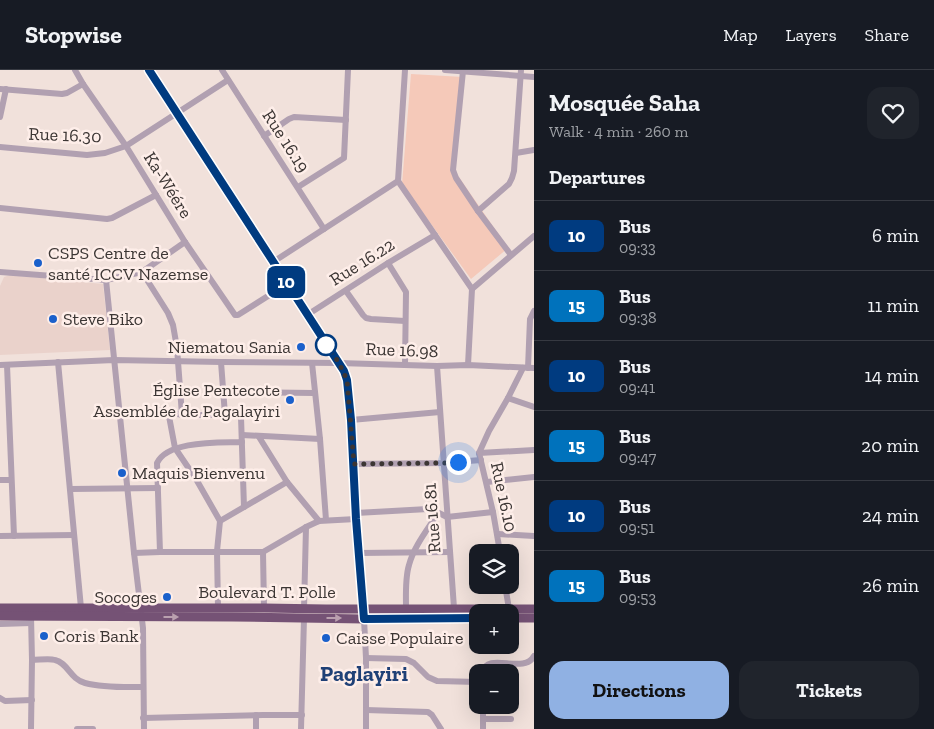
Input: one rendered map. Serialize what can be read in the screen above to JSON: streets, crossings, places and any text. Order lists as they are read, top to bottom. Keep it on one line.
{"streets":{"highway":["Boulevard T. Polle"],"street":["Rue 16.30","Rue 16.19","Ka-Wéére","Rue 16.22","Rue 16.98","Rue 16.10","Rue 16.81"]},"crossings":[["Rue 16.30","Rue 16.19"],["Rue 16.30","Ka-Wéére"],["Rue 16.98","Rue 16.10"],["Rue 16.98","Rue 16.81"],["Rue 16.81","Boulevard T. Polle"]],"districts":["Paglayiri"],"places":["CSPS Centre de santé ICCV Nazemse","Steve Biko","Niematou Sania","Église Pentecote Assemblée de Pagalayiri","Maquis Bienvenu","Socoges","Coris Bank","Caisse Populaire"],"lines":["bus line 10"],"page":{"header":"Stopwise","nav":["Map","Layers","Share"],"on_map":"10","heading":[["Mosquée Saha","Walk · 4 min · 260 m"],"Departures"],"list":[{"mark":"10","name":"Bus","note":"09:33","value":"6 min"},{"mark":"15","name":"Bus","note":"09:38","value":"11 min"},{"mark":"10","name":"Bus","note":"09:41","value":"14 min"},{"mark":"15","name":"Bus","note":"09:47","value":"20 min"},{"mark":"10","name":"Bus","note":"09:51","value":"24 min"},{"mark":"15","name":"Bus","note":"09:53","value":"26 min"}],"map_buttons":["+","−"],"buttons":["Directions","Tickets"]}}
